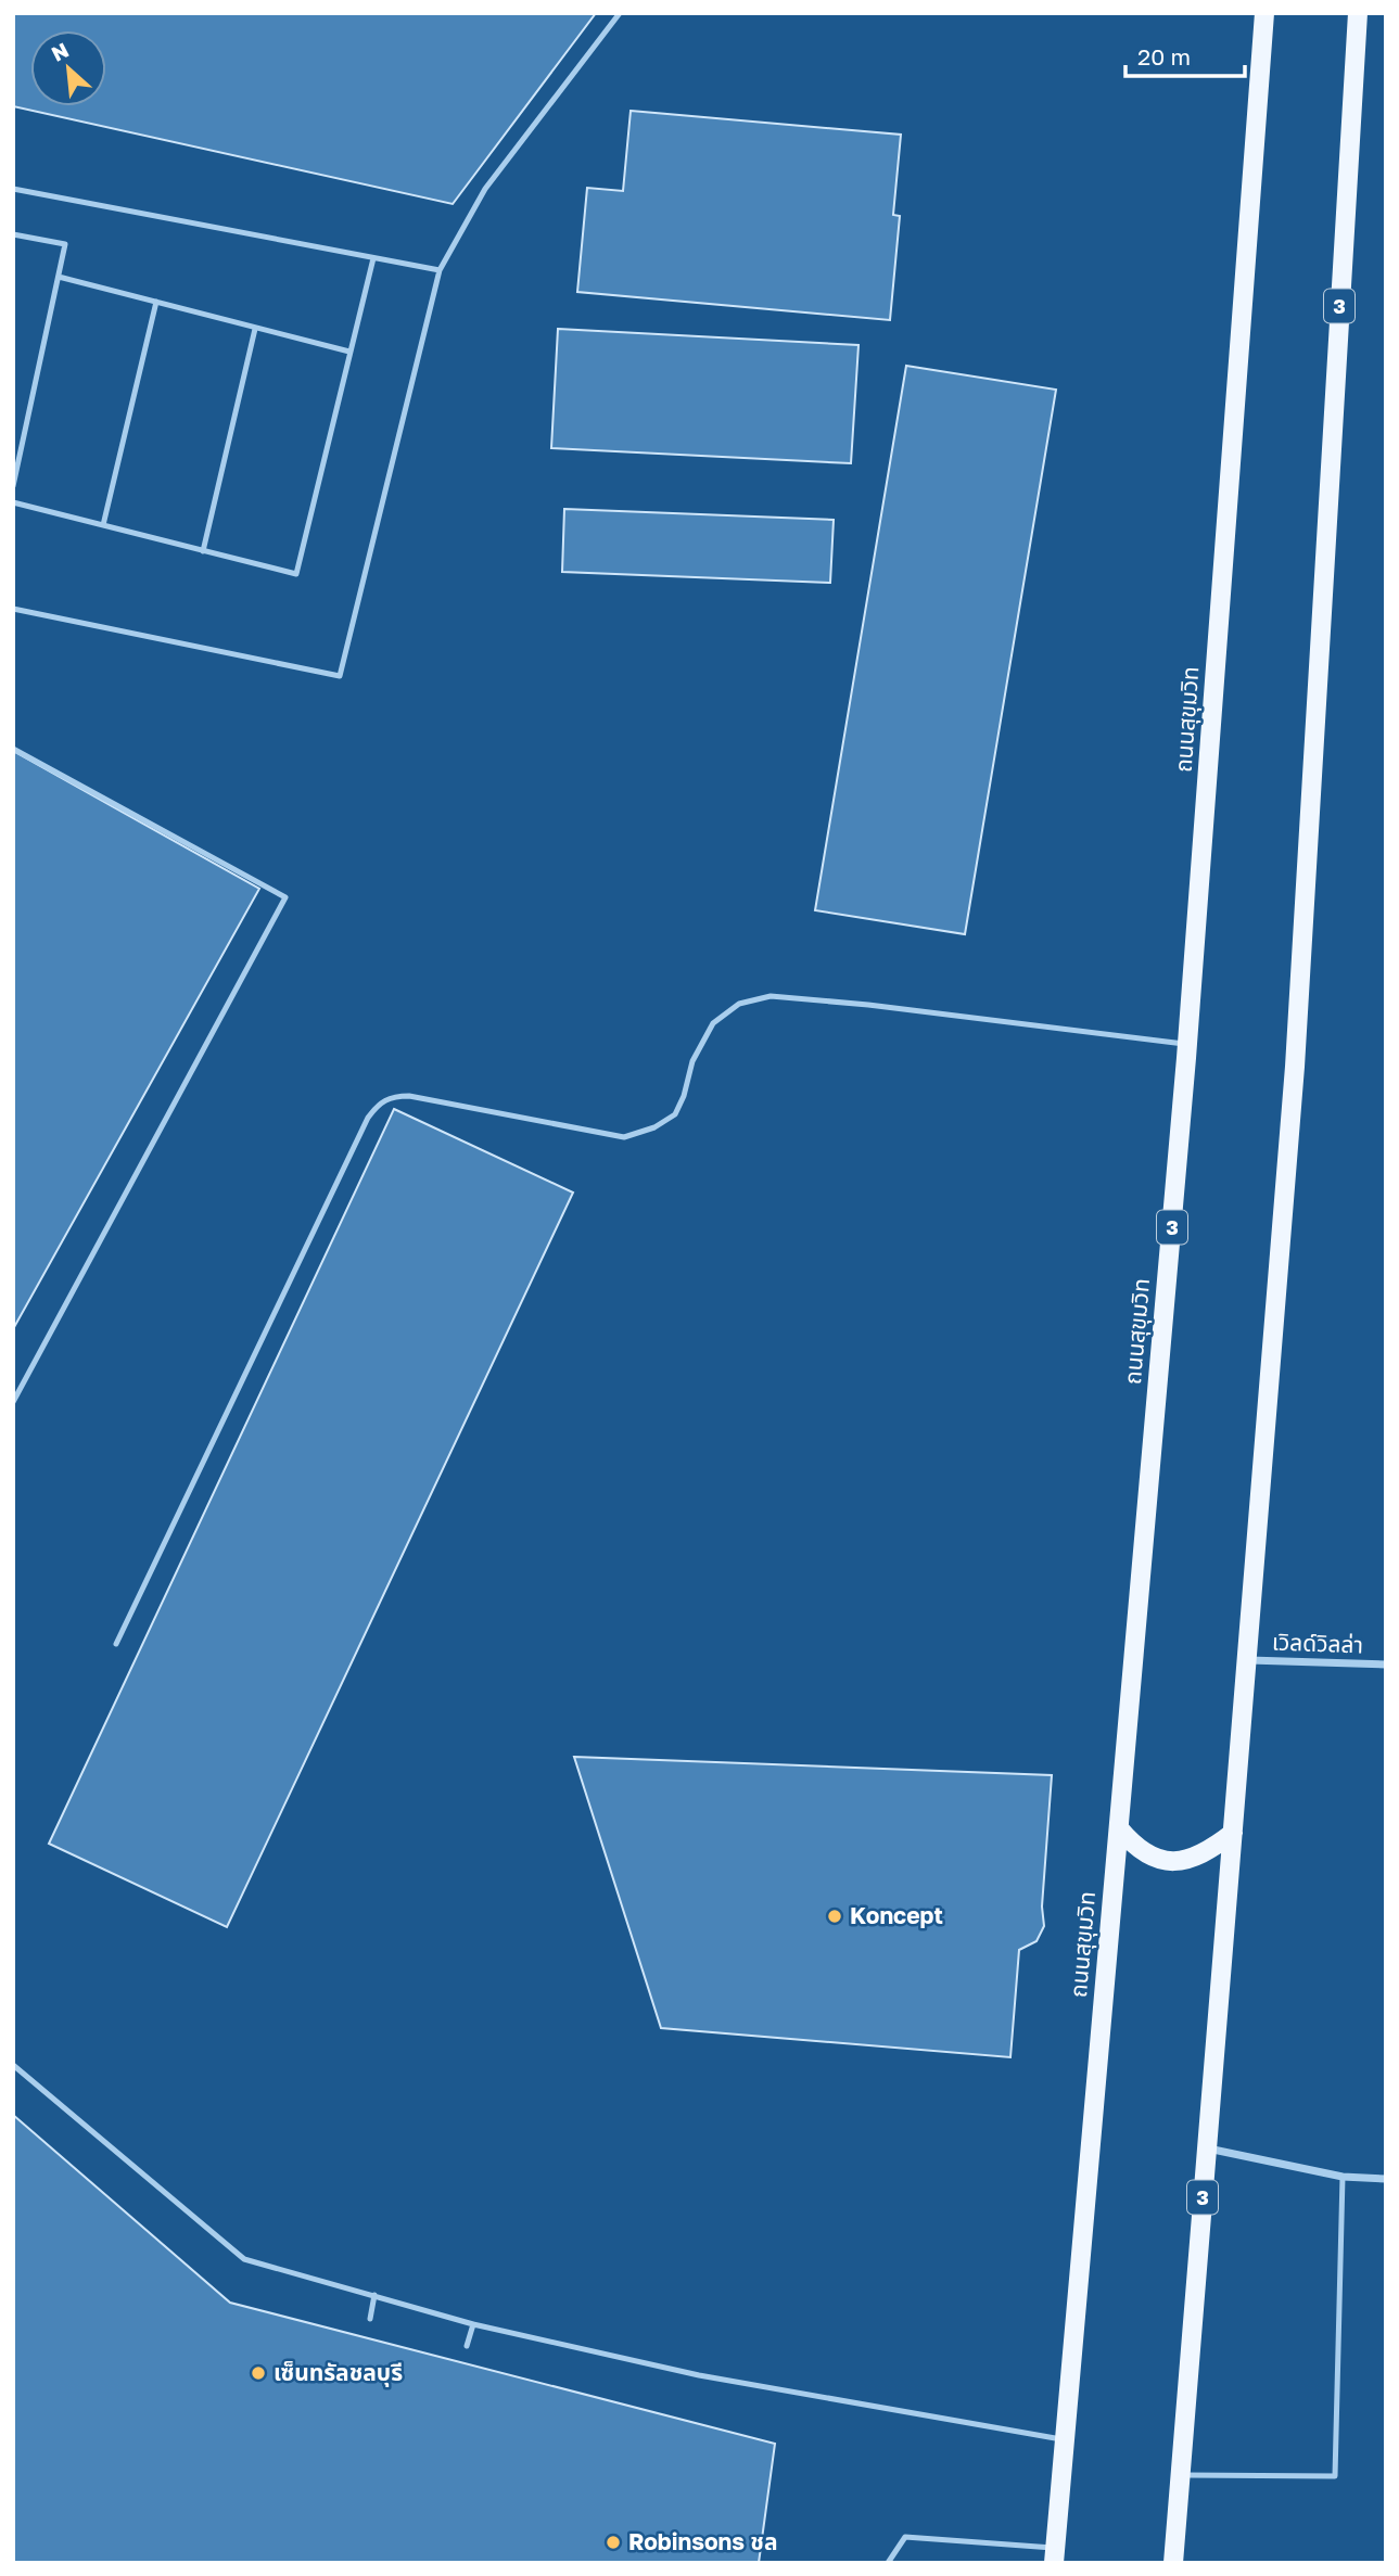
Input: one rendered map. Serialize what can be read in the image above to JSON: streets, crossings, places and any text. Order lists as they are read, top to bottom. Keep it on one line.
{"streets":{"main road":["3","ถนนสุขุมวิท"],"street":["เวิลด์วิลล่า"]},"crossings":[["3","เวิลด์วิลล่า"]],"places":["Koncept","เซ็นทรัลชลบุรี","Robinsons ชล"],"scale_bar":"20 m","north":"top left"}
